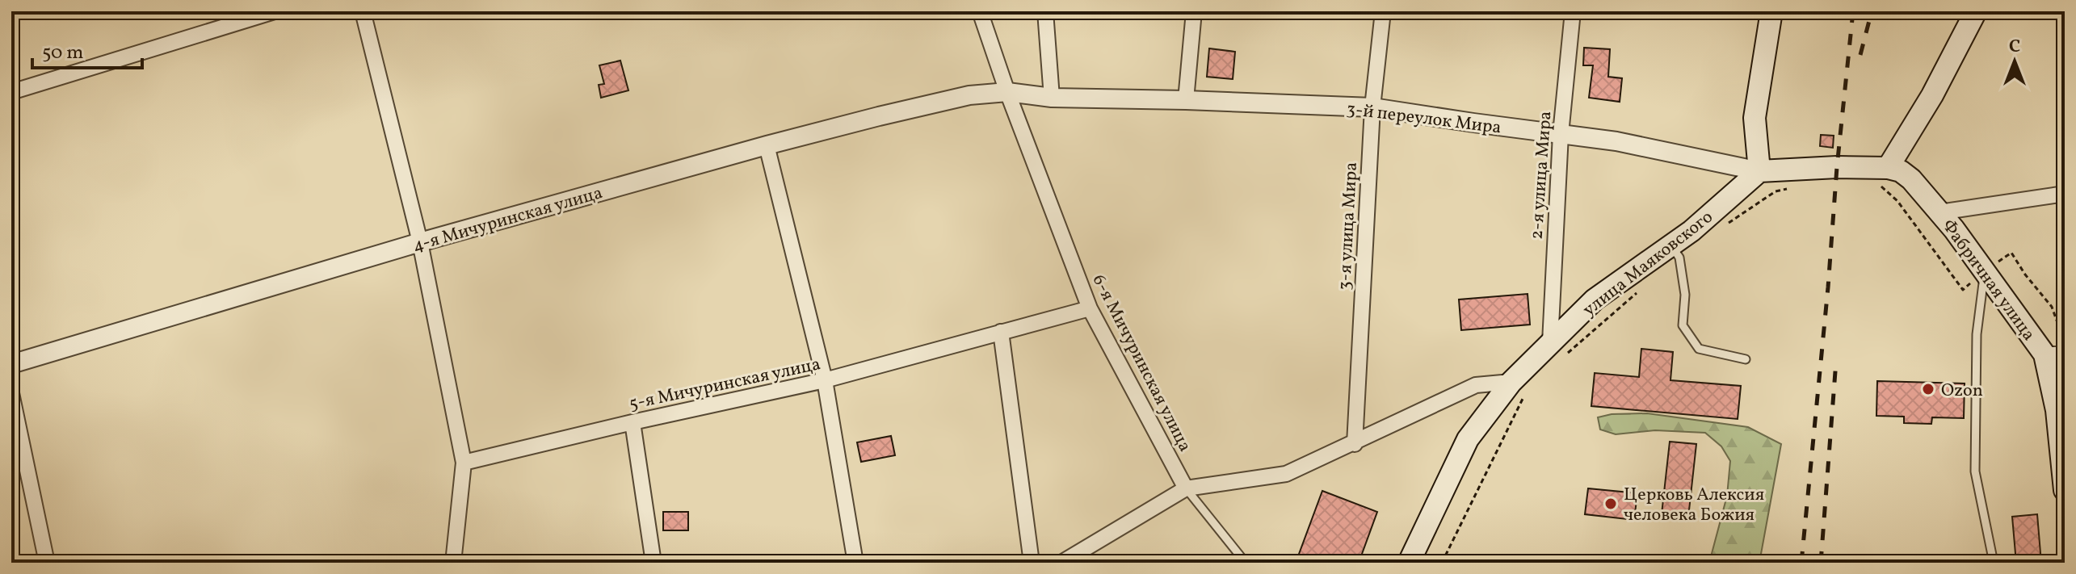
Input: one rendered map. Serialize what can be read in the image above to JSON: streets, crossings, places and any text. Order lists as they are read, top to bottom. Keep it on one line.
{"streets":{"main road":["улица Маяковского","Фабричная улица"],"street":["3-й переулок Мира","2-я улица Мира","4-я Мичуринская улица","3-я улица Мира","6-я Мичуринская улица","5-я Мичуринская улица"]},"crossings":[["3-й переулок Мира","2-я улица Мира"],["3-й переулок Мира","4-я Мичуринская улица"],["3-й переулок Мира","3-я улица Мира"],["3-й переулок Мира","улица Маяковского"],["3-й переулок Мира","6-я Мичуринская улица"],["2-я улица Мира","улица Маяковского"],["4-я Мичуринская улица","6-я Мичуринская улица"],["6-я Мичуринская улица","5-я Мичуринская улица"]],"places":["Ozon","Церковь Алексия человека Божия"],"scale_bar":"50 m","north":"top"}
